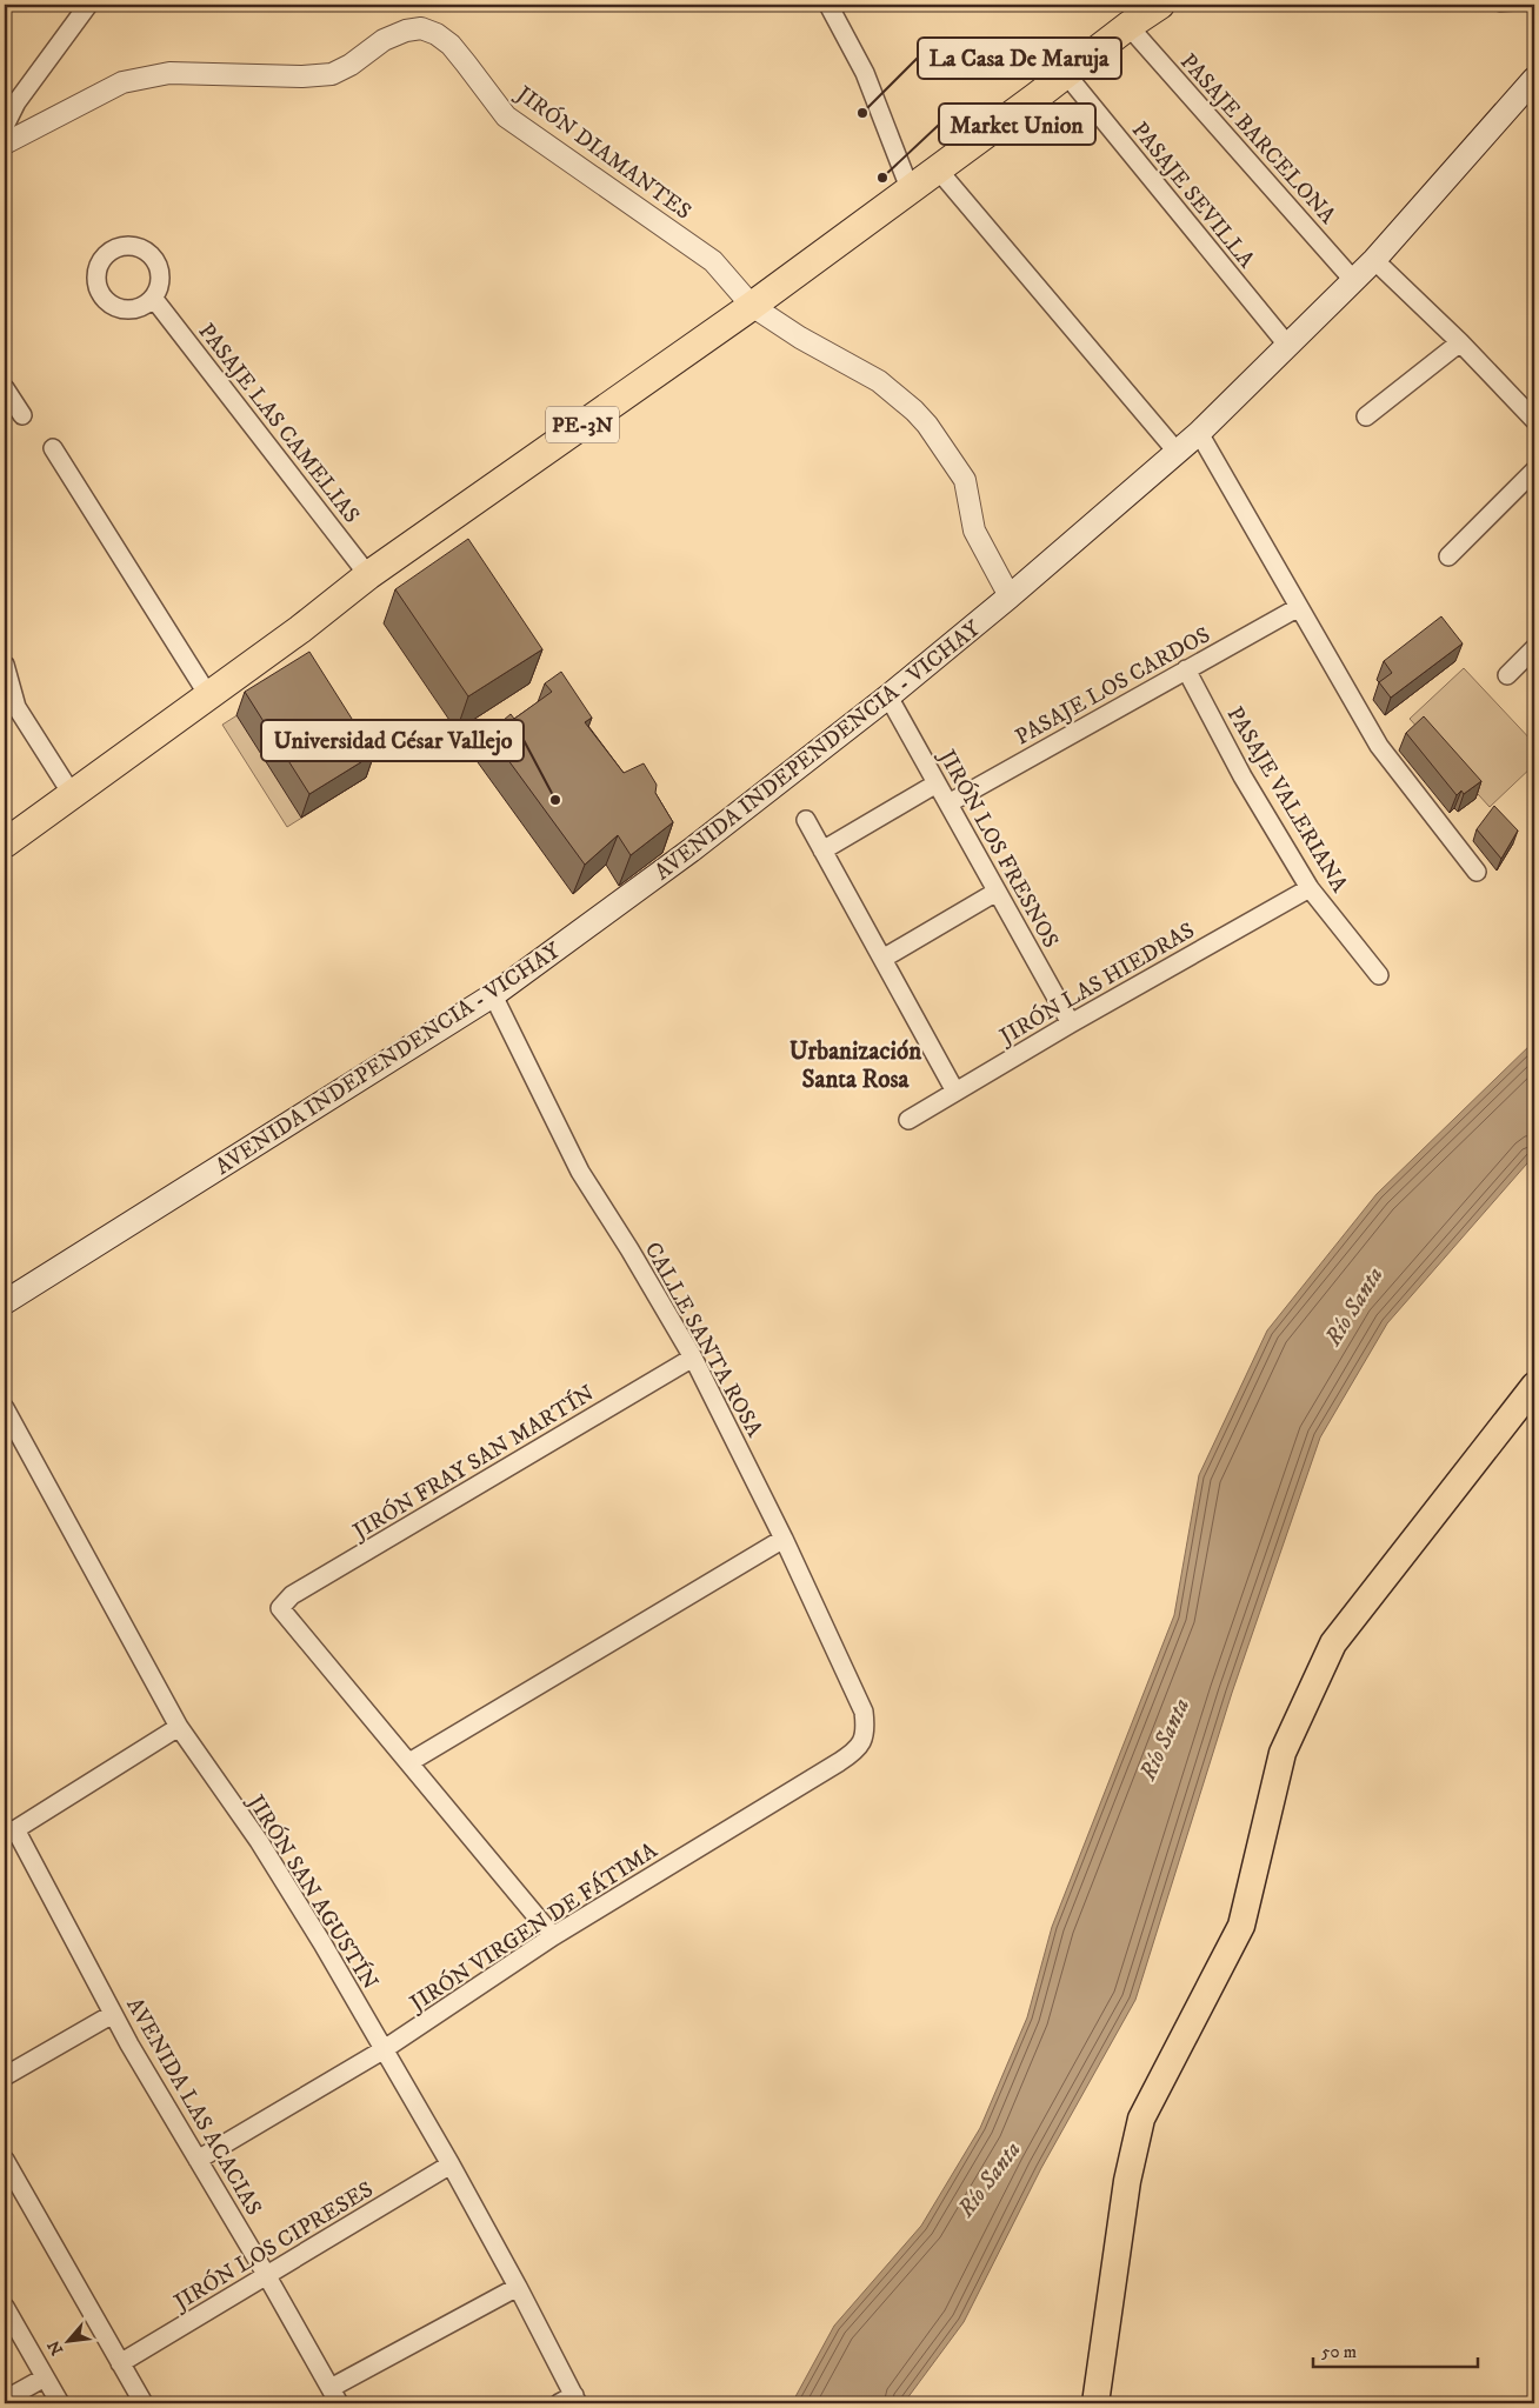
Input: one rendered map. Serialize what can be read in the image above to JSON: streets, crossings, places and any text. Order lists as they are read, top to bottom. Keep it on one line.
{"streets":{"highway":["PE-3N"],"main road":["AVENIDA INDEPENDENCIA - VICHAY"],"street":["PASAJE BARCELONA","JIRÓN DIAMANTES","PASAJE SEVILLA","PASAJE LAS CAMELIAS","PASAJE LOS CARDOS","PASAJE VALERIANA","JIRÓN LOS FRESNOS","JIRÓN LAS HIEDRAS","CALLE SANTA ROSA","JIRÓN FRAY SAN MARTÍN","JIRÓN SAN AGUSTÍN","JIRÓN VIRGEN DE FÁTIMA","AVENIDA LAS ACACIAS","JIRÓN LOS CIPRESES"]},"crossings":[["PASAJE BARCELONA","PE-3N"],["PASAJE BARCELONA","AVENIDA INDEPENDENCIA - VICHAY"],["JIRÓN DIAMANTES","PE-3N"],["JIRÓN DIAMANTES","AVENIDA INDEPENDENCIA - VICHAY"],["PASAJE SEVILLA","PE-3N"],["PASAJE SEVILLA","AVENIDA INDEPENDENCIA - VICHAY"],["PASAJE LAS CAMELIAS","PE-3N"],["PASAJE LOS CARDOS","PASAJE VALERIANA"],["PASAJE LOS CARDOS","JIRÓN LOS FRESNOS"],["AVENIDA INDEPENDENCIA - VICHAY","JIRÓN LOS FRESNOS"],["AVENIDA INDEPENDENCIA - VICHAY","CALLE SANTA ROSA"],["PASAJE VALERIANA","JIRÓN LAS HIEDRAS"],["JIRÓN LOS FRESNOS","JIRÓN LAS HIEDRAS"],["CALLE SANTA ROSA","JIRÓN FRAY SAN MARTÍN"],["CALLE SANTA ROSA","JIRÓN VIRGEN DE FÁTIMA"],["JIRÓN SAN AGUSTÍN","JIRÓN VIRGEN DE FÁTIMA"],["JIRÓN SAN AGUSTÍN","JIRÓN LOS CIPRESES"],["JIRÓN VIRGEN DE FÁTIMA","AVENIDA LAS ACACIAS"],["AVENIDA LAS ACACIAS","JIRÓN LOS CIPRESES"]],"districts":["Urbanización Santa Rosa"],"water":["Río Santa"],"places":["La Casa De Maruja","Market Union","Universidad César Vallejo"],"scale_bar":"50 m","north":"bottom left"}
